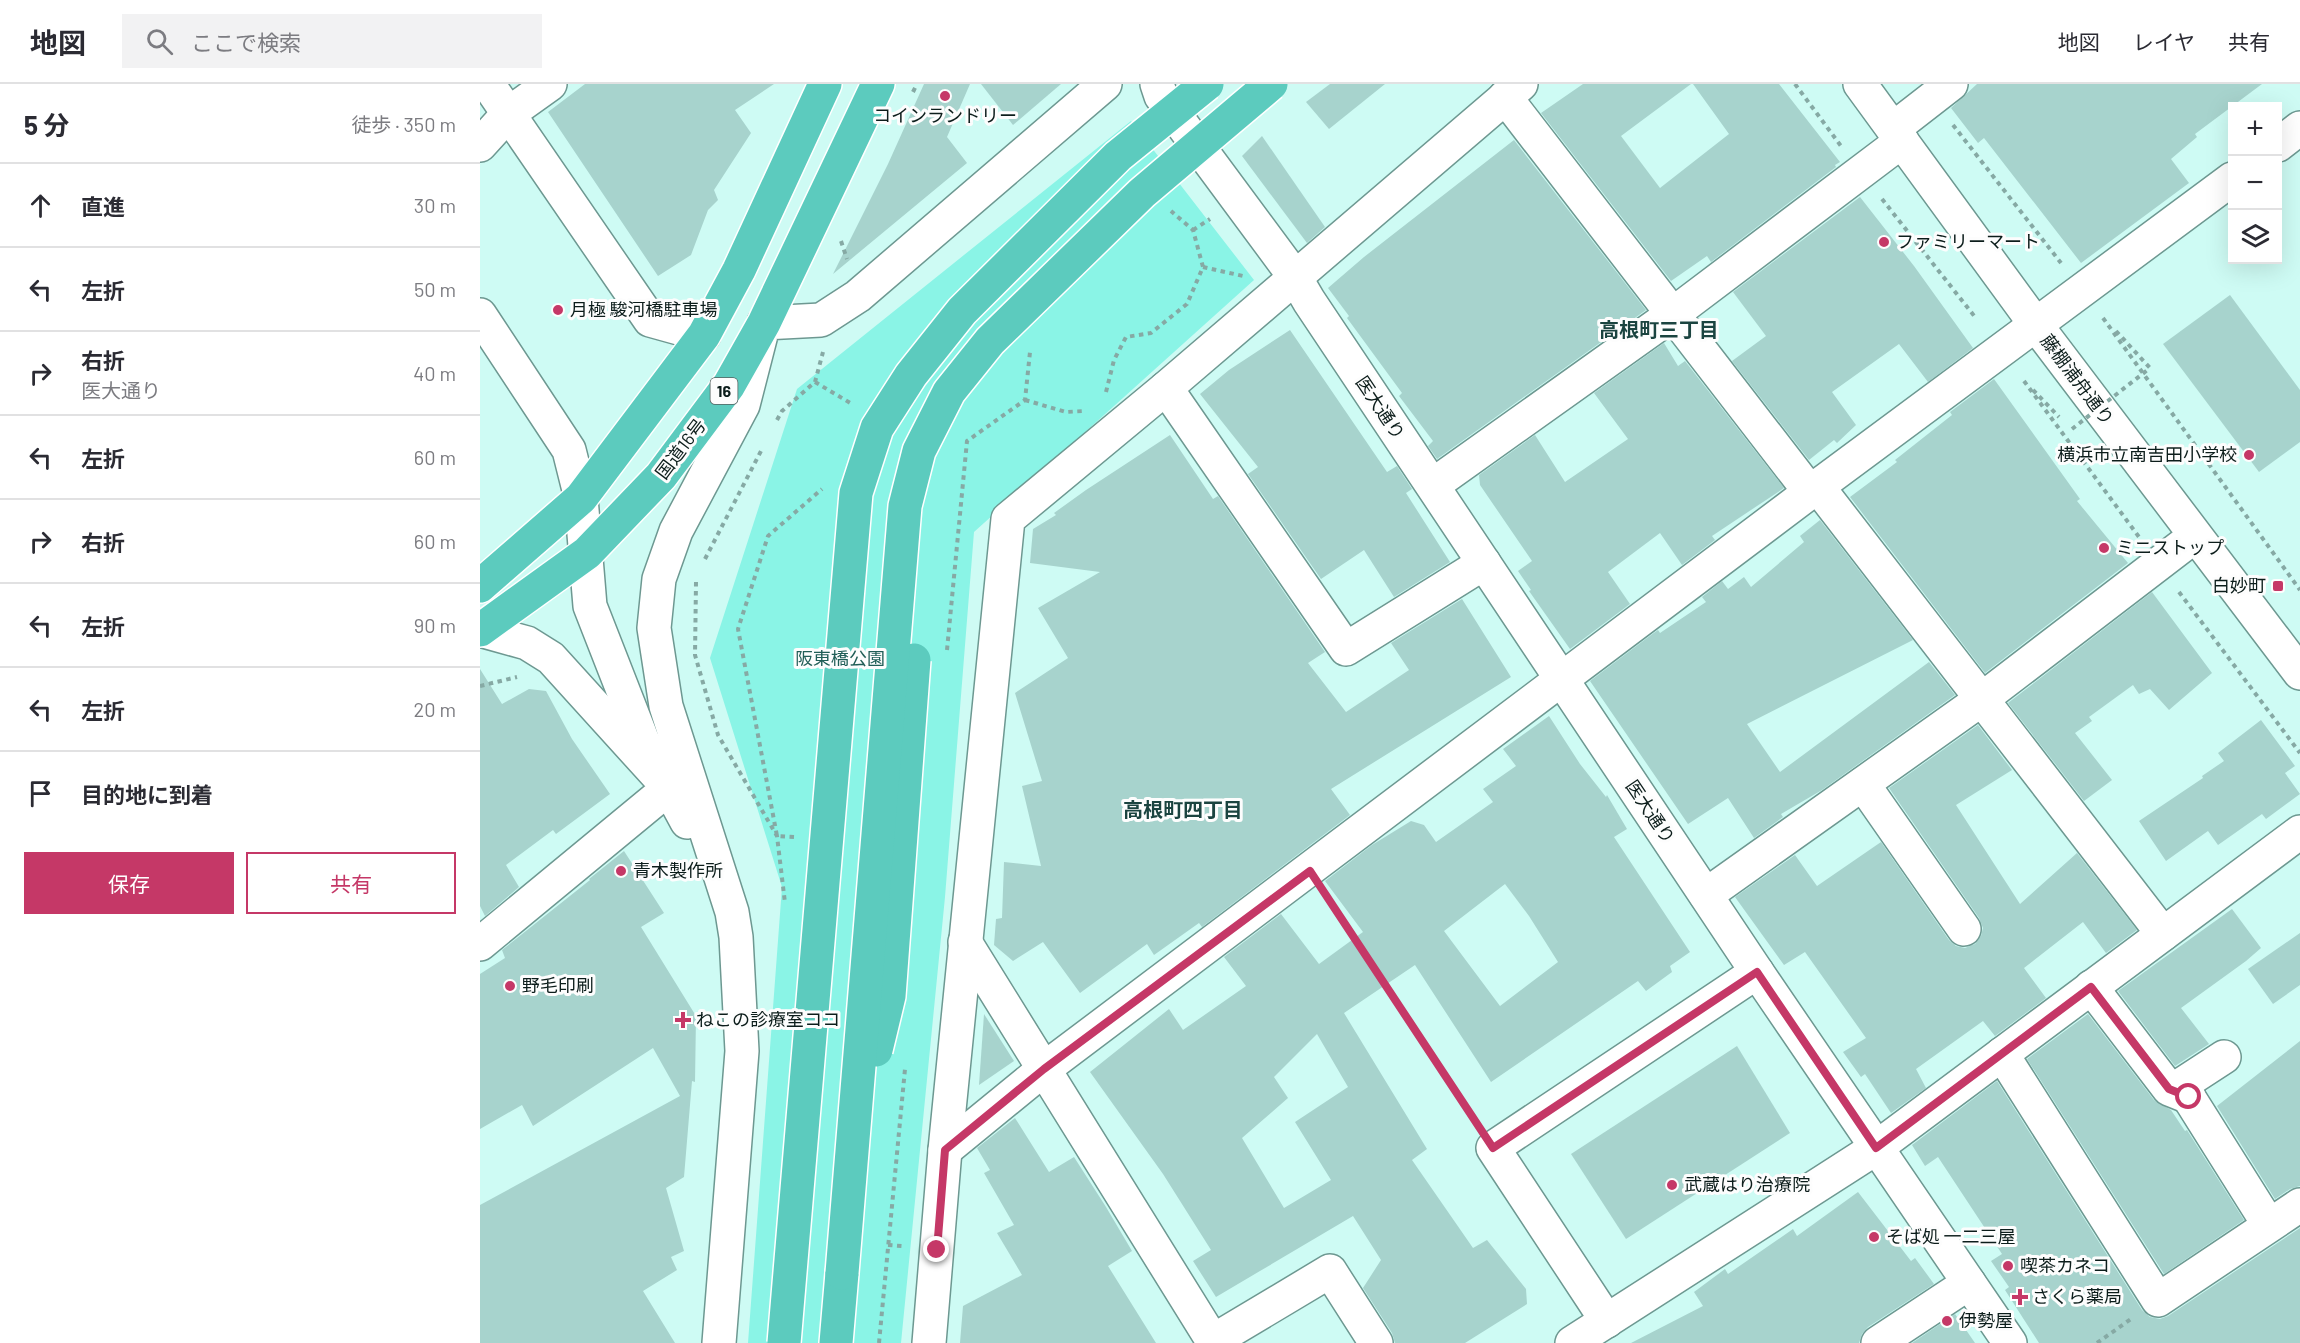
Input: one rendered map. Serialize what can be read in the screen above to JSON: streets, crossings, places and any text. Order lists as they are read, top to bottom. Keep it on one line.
{"streets":{"highway":["16","国道16号"],"street":["藤棚浦舟通り","医大通り"]},"districts":["高根町三丁目","高根町四丁目"],"parks":["阪東橋公園"],"places":{"other":["コインランドリー","ファミリーマート","月極 駿河橋駐車場","横浜市立南吉田小学校","ミニストップ","青木製作所","野毛印刷","武蔵はり治療院","そば処 一二三屋","喫茶カネコ","伊勢屋"],"transit":["白妙町"],"health":["ねこの診療室ココ","さくら薬局"]},"page":{"header":"地図","search":"ここで検索","nav":["地図","レイヤ","共有"],"heading":["5 分","徒歩 · 350 m"],"map_buttons":["+","−"],"list":[["直進","30 m"],["左折","50 m"],["右折","医大通り","40 m"],["左折","60 m"],["右折","60 m"],["左折","90 m"],["左折","20 m"],"目的地に到着"],"buttons":["保存","共有"]}}
